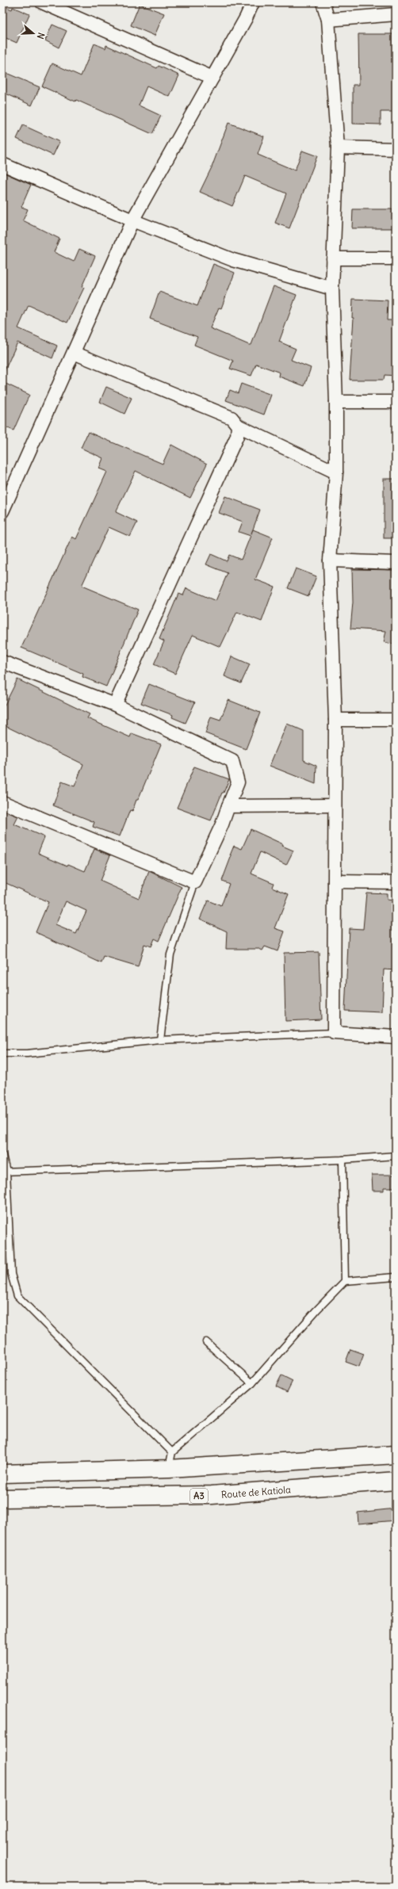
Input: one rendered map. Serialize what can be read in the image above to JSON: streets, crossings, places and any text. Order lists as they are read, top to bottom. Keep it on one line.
{"streets":{"highway":["Route de Katiola","A3"]},"north":"right"}
